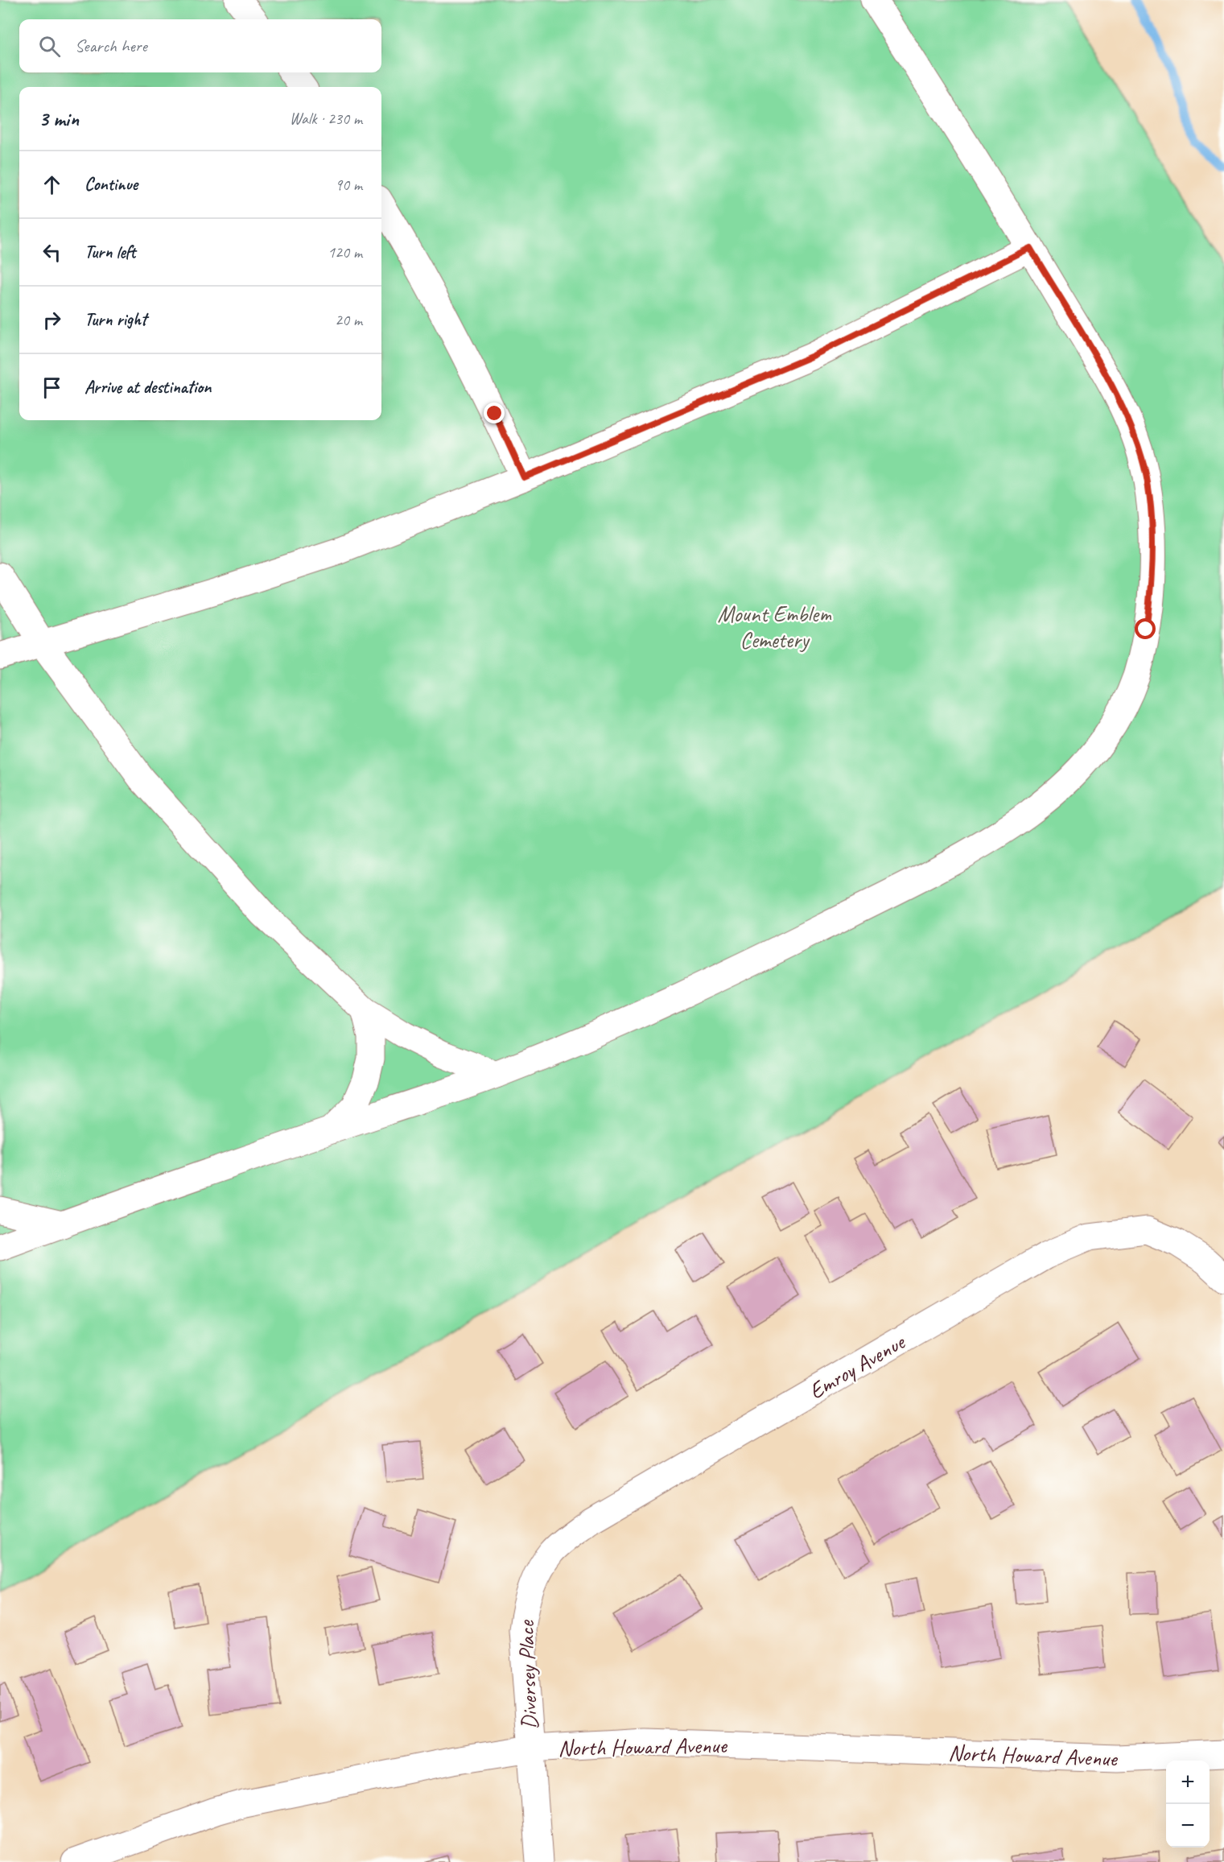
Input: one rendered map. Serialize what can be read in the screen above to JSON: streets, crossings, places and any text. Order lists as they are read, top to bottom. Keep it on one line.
{"streets":{"street":["Emroy Avenue","Diversey Place","North Howard Avenue"]},"crossings":[["Emroy Avenue","Diversey Place"],["Diversey Place","North Howard Avenue"]],"parks":["Mount Emblem Cemetery"],"page":{"search":"Search here","heading":["3 min","Walk · 230 m"],"list":[["Continue","90 m"],["Turn left","120 m"],["Turn right","20 m"],"Arrive at destination"],"map_buttons":["+","−"]}}
